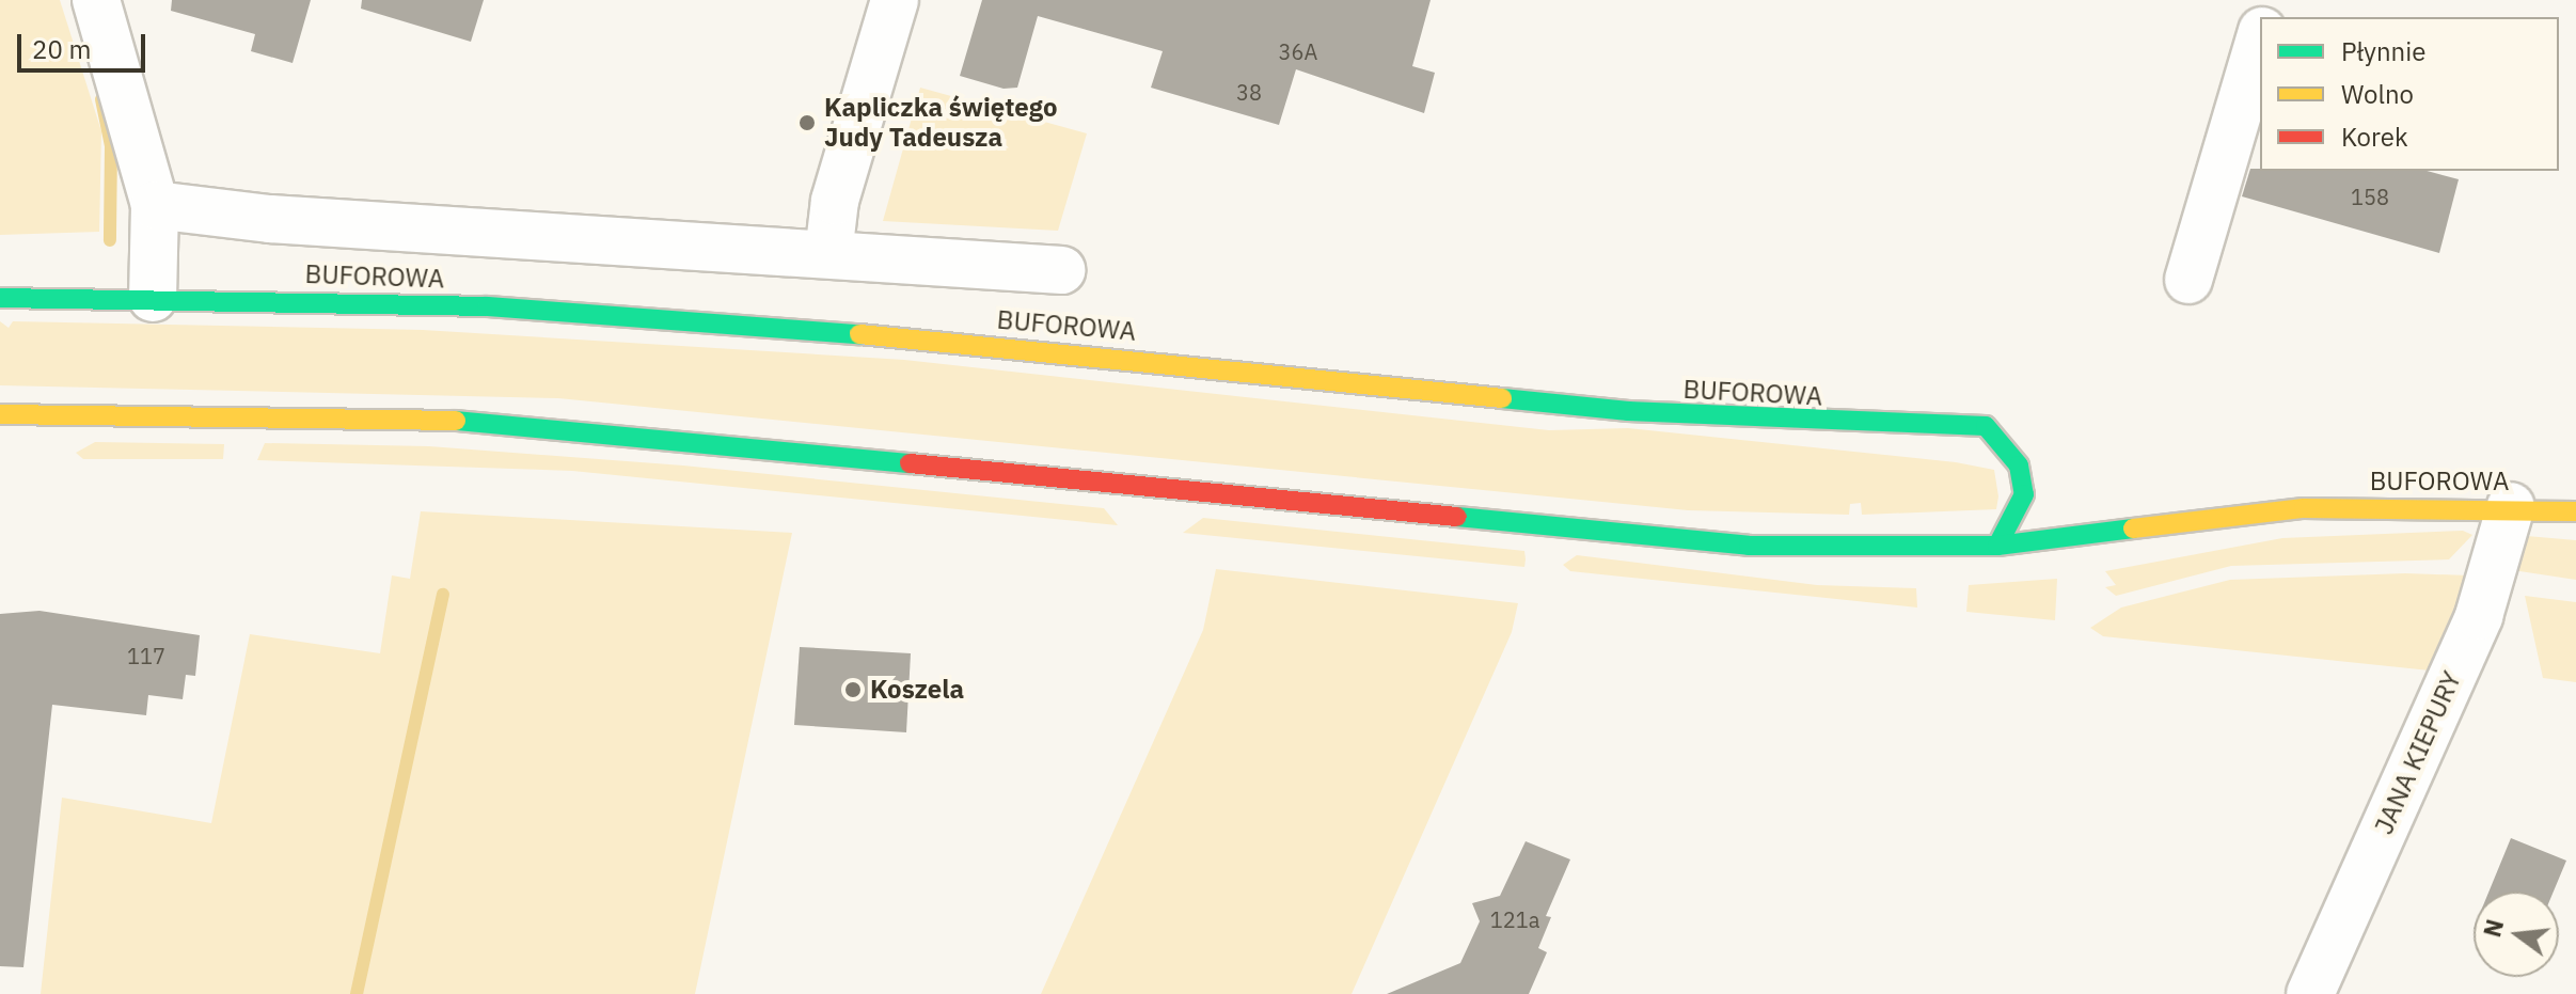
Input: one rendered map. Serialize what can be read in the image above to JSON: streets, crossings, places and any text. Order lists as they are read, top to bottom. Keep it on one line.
{"streets":{"main road":["BUFOROWA"],"street":["JANA KIEPURY"]},"crossings":[["BUFOROWA","JANA KIEPURY"]],"places":["Kapliczka świętego Judy Tadeusza","Koszela"],"house_numbers":["36A","38","158","117","121a"],"legend":["Płynnie","Wolno","Korek"],"scale_bar":"20 m","north":"left"}
